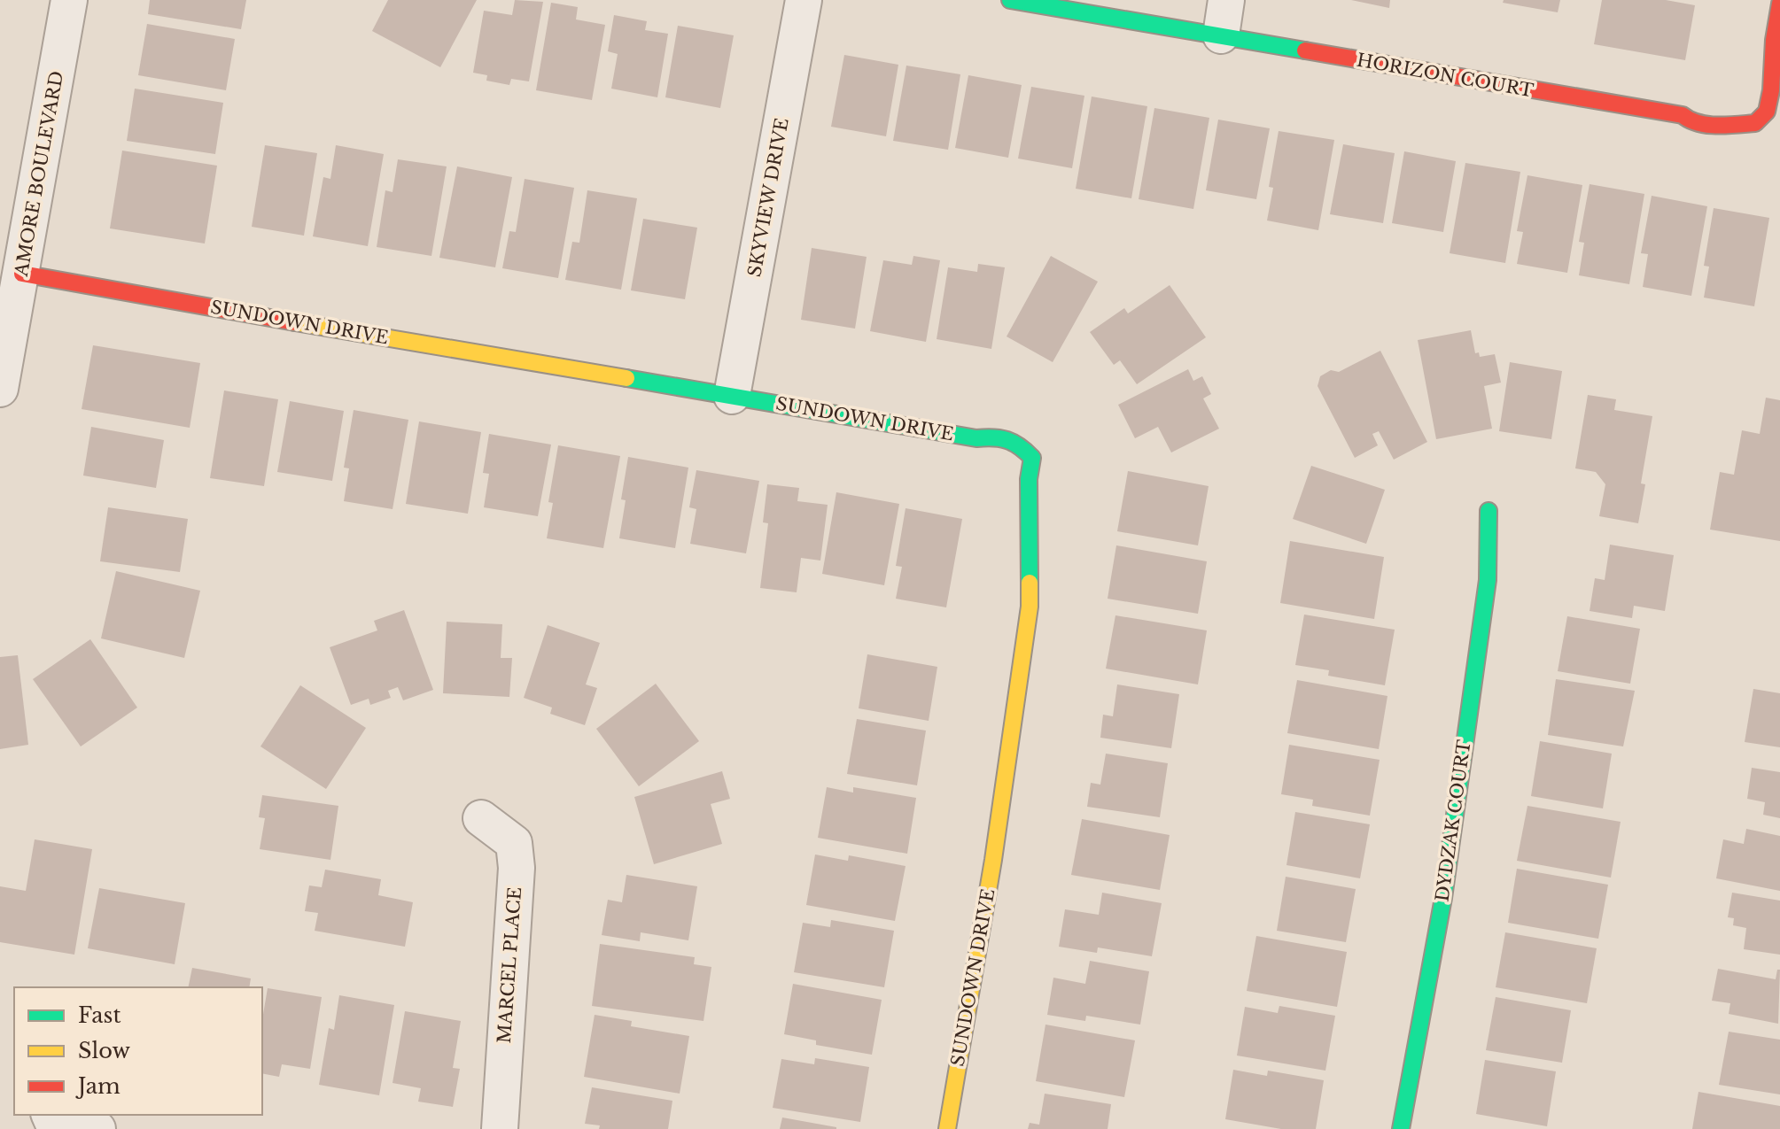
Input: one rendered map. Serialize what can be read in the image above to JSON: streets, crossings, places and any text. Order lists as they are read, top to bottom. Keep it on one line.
{"streets":{"street":["HORIZON COURT","AMORE BOULEVARD","SKYVIEW DRIVE","SUNDOWN DRIVE","DYDZAK COURT","MARCEL PLACE"]},"crossings":[["AMORE BOULEVARD","SUNDOWN DRIVE"],["SKYVIEW DRIVE","SUNDOWN DRIVE"]],"legend":["Fast","Slow","Jam"]}
